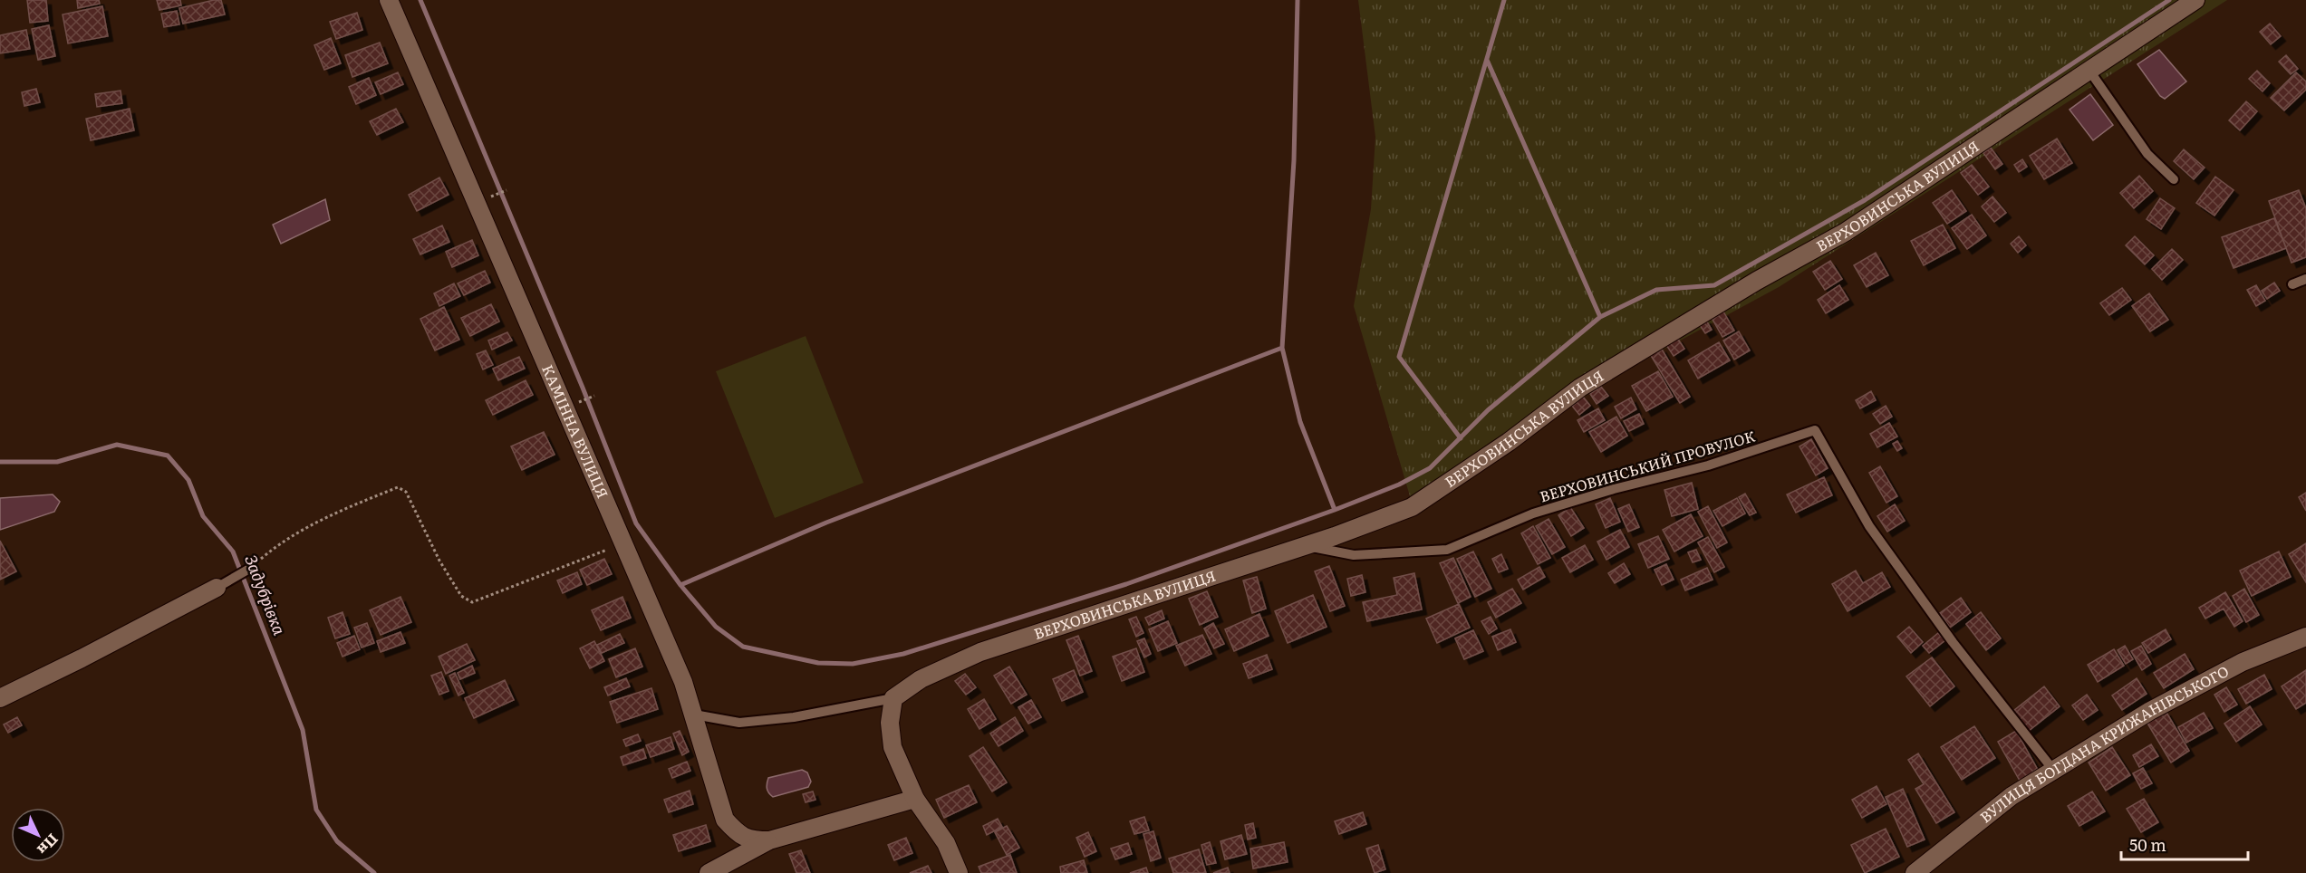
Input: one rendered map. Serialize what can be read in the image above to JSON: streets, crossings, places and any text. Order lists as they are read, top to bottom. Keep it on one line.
{"streets":{"street":["ВЕРХОВИНСЬКА ВУЛИЦЯ","КАМІННА ВУЛИЦЯ","ВУЛИЦЯ БОГДАНА КРИЖАНІВСЬКОГО"],"lane":["ВЕРХОВИНСЬКИЙ ПРОВУЛОК"]},"crossings":[["ВЕРХОВИНСЬКА ВУЛИЦЯ","ВЕРХОВИНСЬКИЙ ПРОВУЛОК"],["ВЕРХОВИНСЬКИЙ ПРОВУЛОК","ВУЛИЦЯ БОГДАНА КРИЖАНІВСЬКОГО"]],"water":["Задубрівка"],"scale_bar":"50 m","north":"bottom right"}
